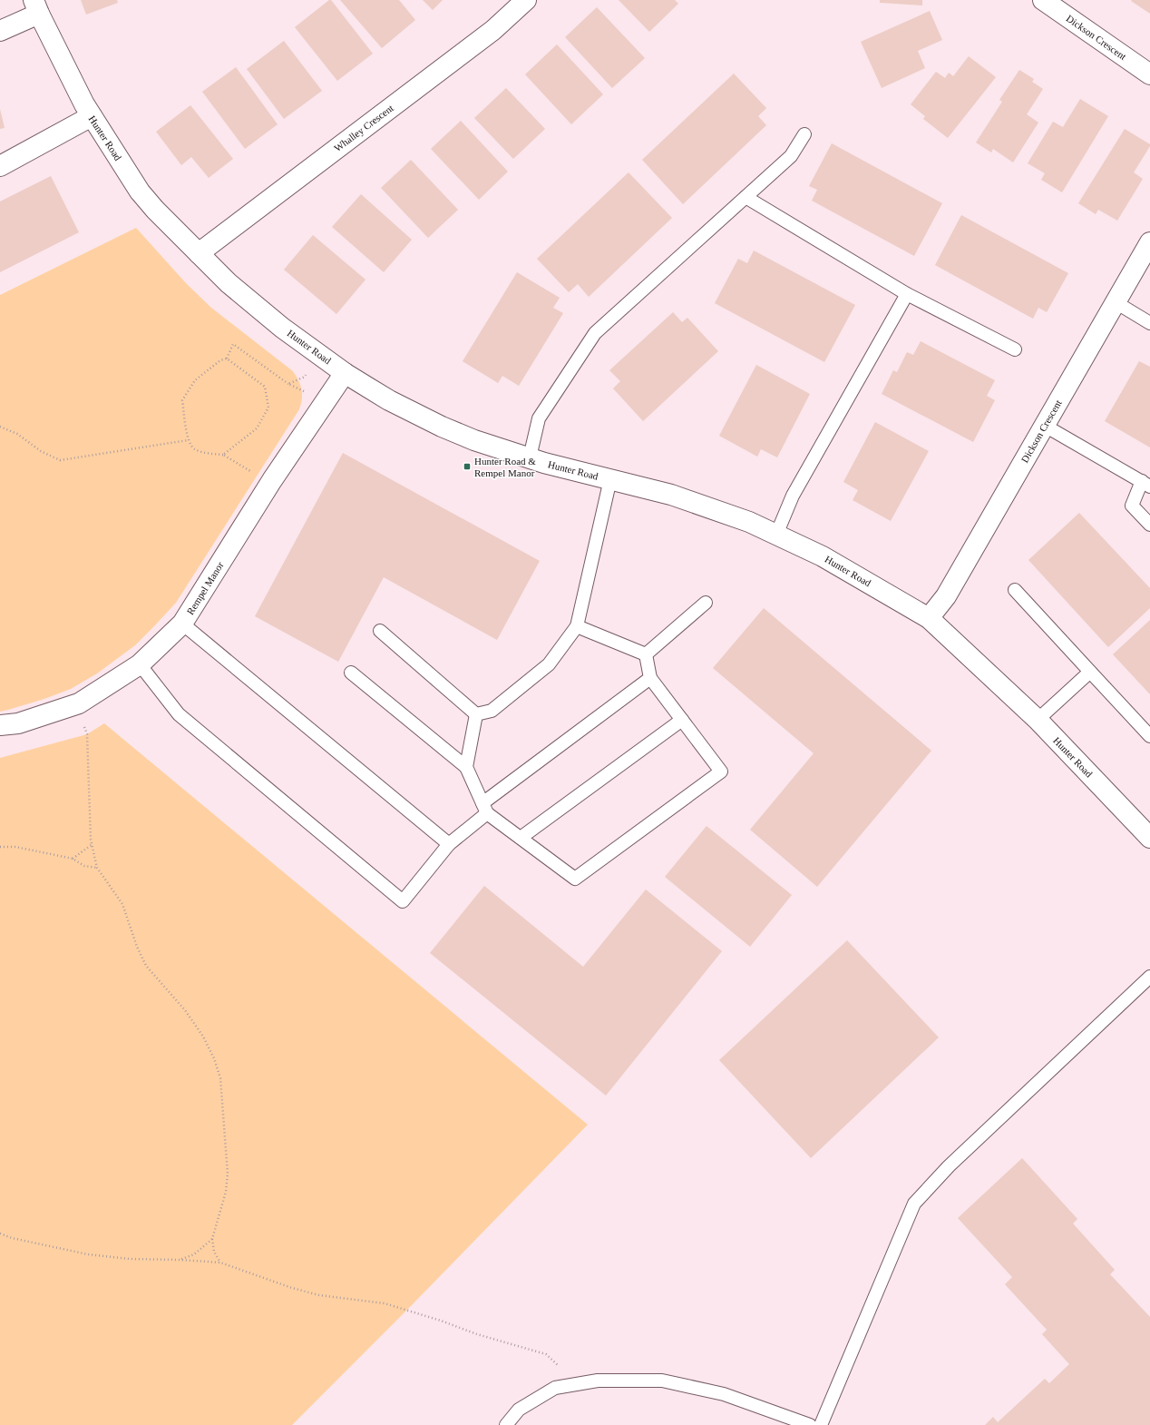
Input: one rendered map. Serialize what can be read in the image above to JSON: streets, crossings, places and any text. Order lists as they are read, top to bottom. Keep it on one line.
{"streets":{"street":["Dickson Crescent","Whalley Crescent","Hunter Road","Rempel Manor"]},"crossings":[["Dickson Crescent","Hunter Road"],["Whalley Crescent","Hunter Road"],["Hunter Road","Rempel Manor"]],"places":{"transit":["Hunter Road & Rempel Manor"]}}
